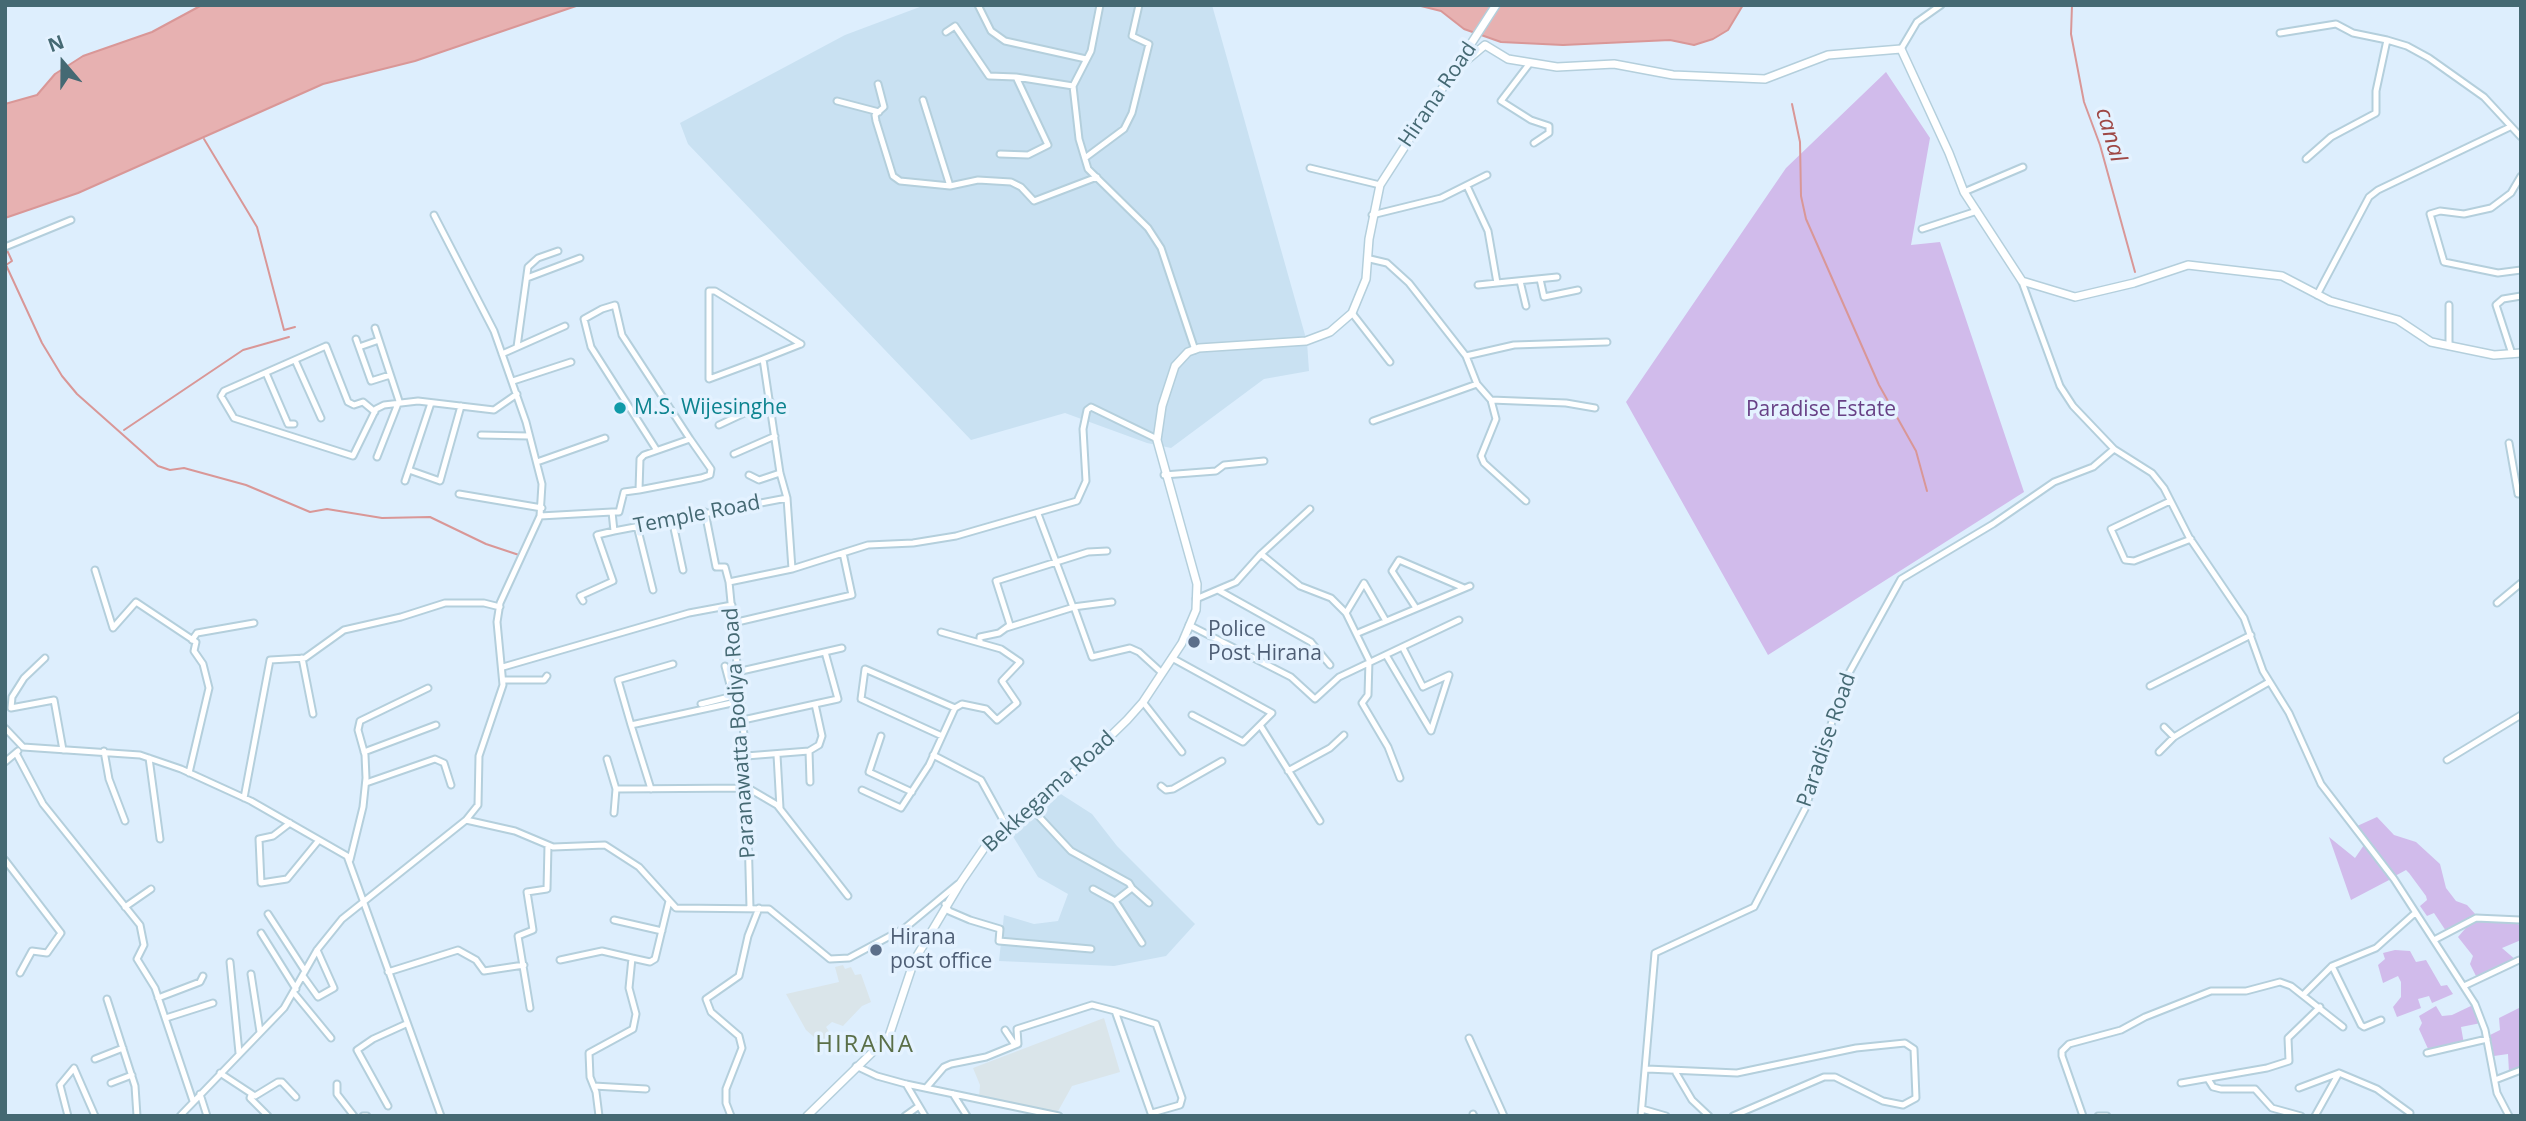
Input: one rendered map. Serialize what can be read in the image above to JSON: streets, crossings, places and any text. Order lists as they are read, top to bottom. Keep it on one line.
{"streets":{"street":["Hirana Road","Temple Road","Paranawatta Bodiya Road","Paradise Road","Bekkegama Road"]},"crossings":[["Paranawatta Bodiya Road","Bekkegama Road"]],"districts":["HIRANA"],"water":["canal"],"parks":["Paradise Estate"],"places":["M.S. Wijesinghe","Police Post Hirana","Hirana post office"],"north":"top"}
